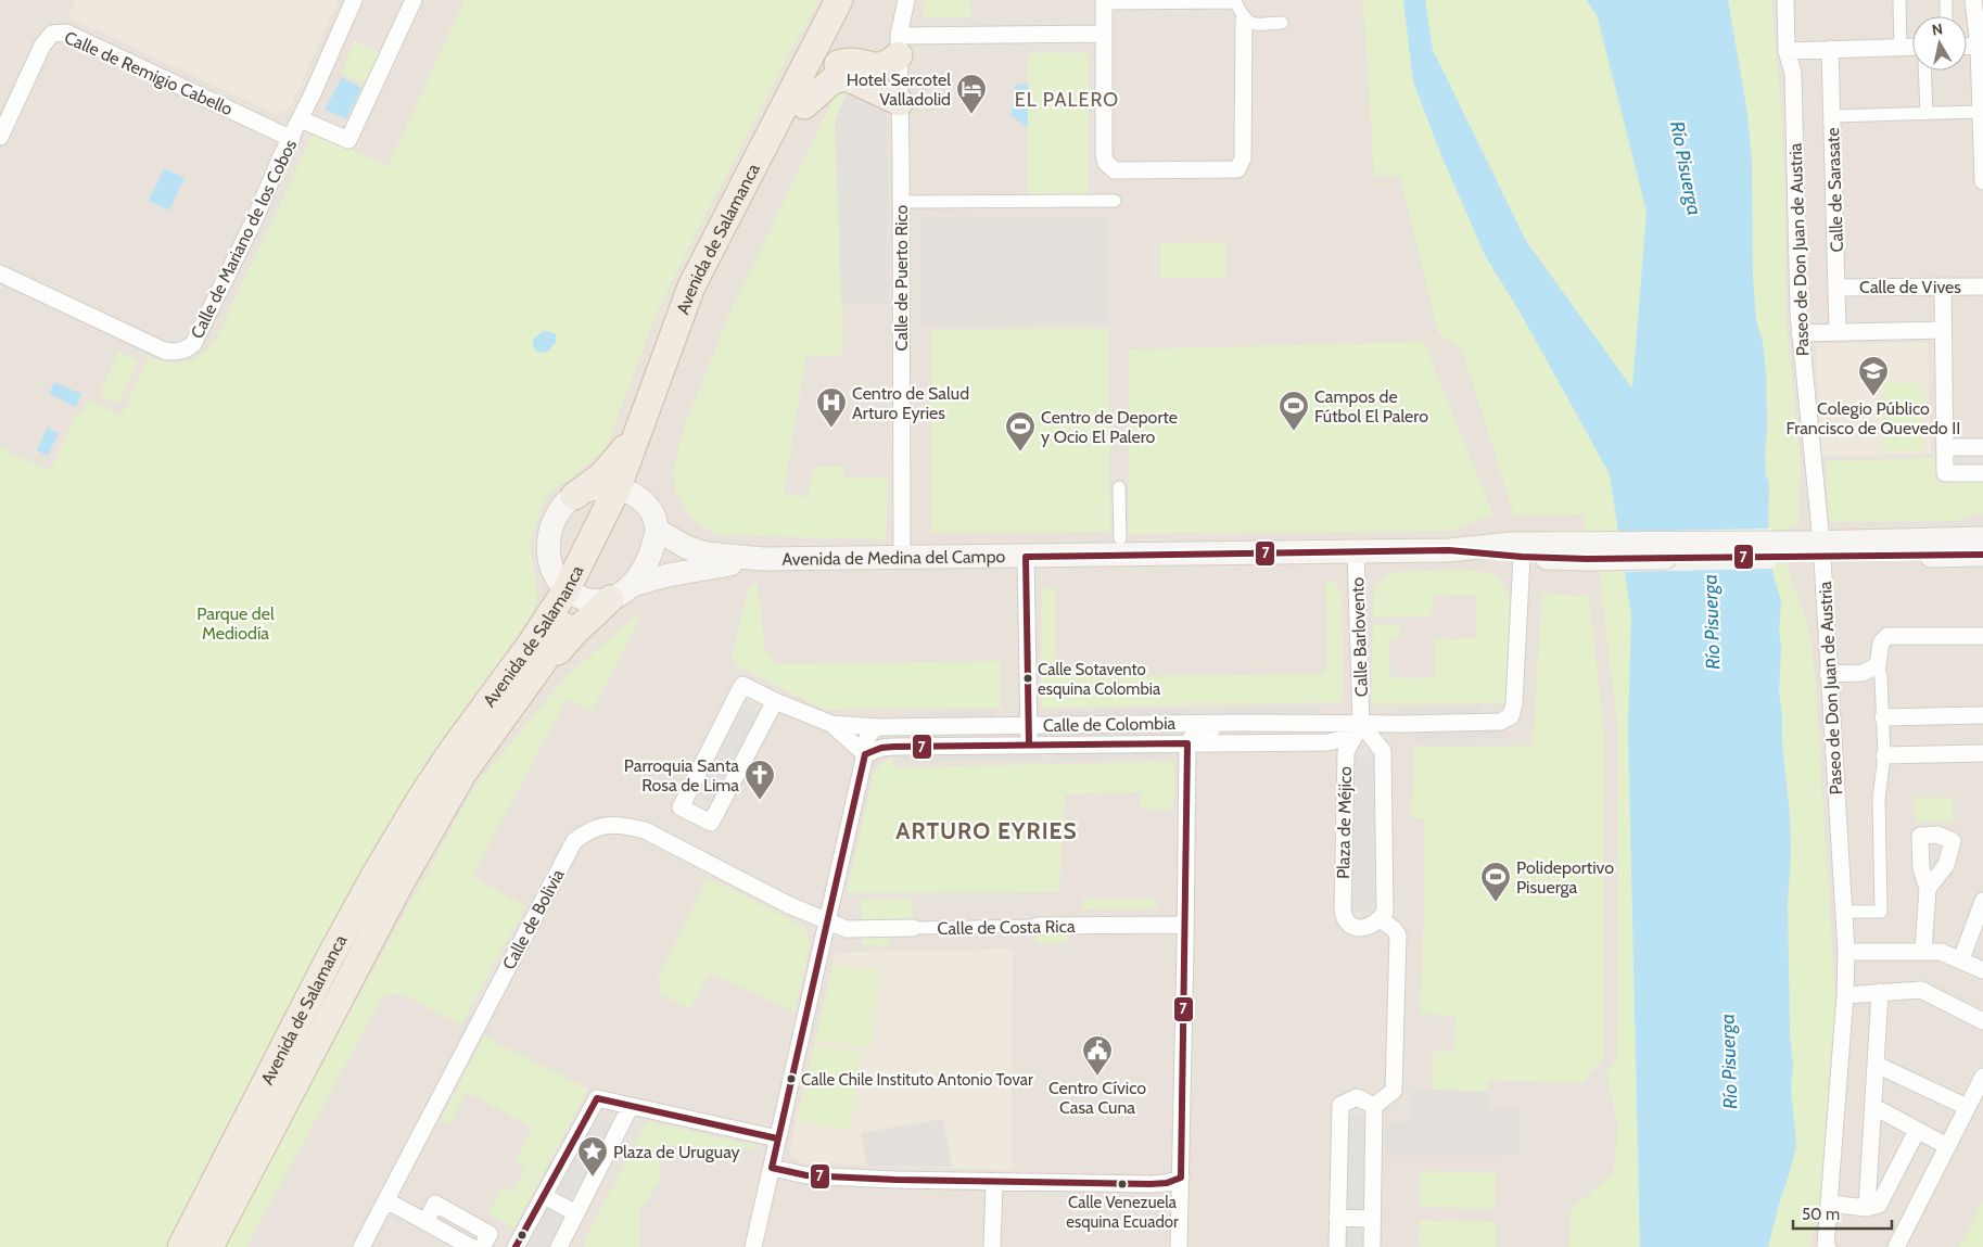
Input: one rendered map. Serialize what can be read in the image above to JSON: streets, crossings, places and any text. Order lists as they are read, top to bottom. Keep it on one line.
{"streets":{"highway":["Avenida de Salamanca"],"main road":["Avenida de Medina del Campo"],"street":["Calle de Remigio Cabello","Calle de Sarasate","Calle de Mariano de los Cobos","Paseo de Don Juan de Austria","Calle de Puerto Rico","Calle de Vives","Calle Barlovento","Calle de Colombia","Plaza de Méjico","Calle de Bolivia","Calle de Costa Rica"]},"crossings":[["Calle de Remigio Cabello","Calle de Mariano de los Cobos"],["Calle de Sarasate","Calle de Vives"],["Avenida de Salamanca","Avenida de Medina del Campo"],["Calle de Puerto Rico","Avenida de Medina del Campo"],["Avenida de Medina del Campo","Calle Barlovento"],["Avenida de Medina del Campo","Calle de Colombia"],["Calle Barlovento","Calle de Colombia"],["Calle Barlovento","Plaza de Méjico"],["Calle de Colombia","Plaza de Méjico"],["Calle de Bolivia","Calle de Costa Rica"]],"districts":["EL PALERO","ARTURO EYRIES"],"water":["Río Pisuerga"],"parks":["Parque del Mediodía"],"places":{"hotel":["Hotel Sercotel Valladolid"],"school or university":["Colegio Público Francisco de Quevedo II"],"hospital":["Centro de Salud Arturo Eyries"],"sports":["Campos de Fútbol El Palero","Centro de Deporte y Ocio El Palero","Polideportivo Pisuerga"],"other":["Calle Sotavento esquina Colombia","Calle Chile Instituto Antonio Tovar","Calle Venezuela esquina Ecuador"],"church":["Parroquia Santa Rosa de Lima"],"public building":["Centro Cívico Casa Cuna"],"place":["Plaza de Uruguay"]},"lines":["transit line 7"],"scale_bar":"50 m","north":"top"}
